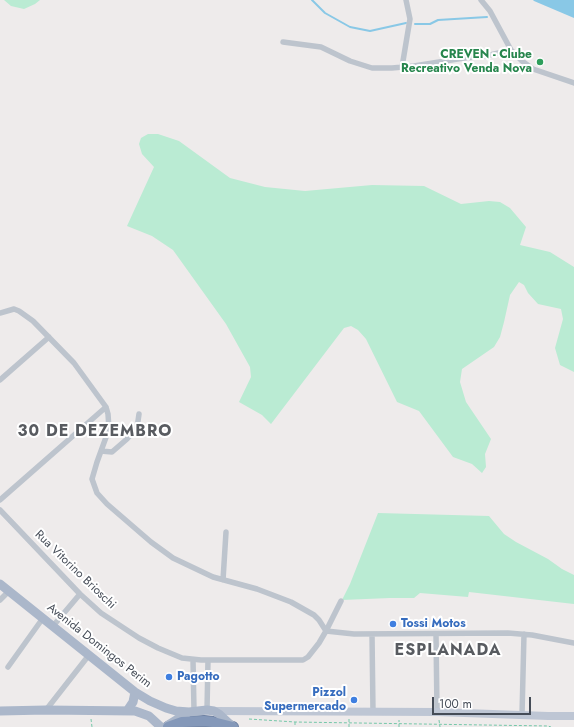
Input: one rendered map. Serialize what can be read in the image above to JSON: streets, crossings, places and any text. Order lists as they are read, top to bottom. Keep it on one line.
{"streets":{"main road":["Avenida Domingos Perim"],"street":["Rua Vitorino Brioschi"]},"districts":["30 DE DEZEMBRO","ESPLANADA"],"places":["CREVEN - Clube Recreativo Venda Nova","Tossi Motos","Pagotto","Pizzol Supermercado"],"scale_bar":"100 m"}
